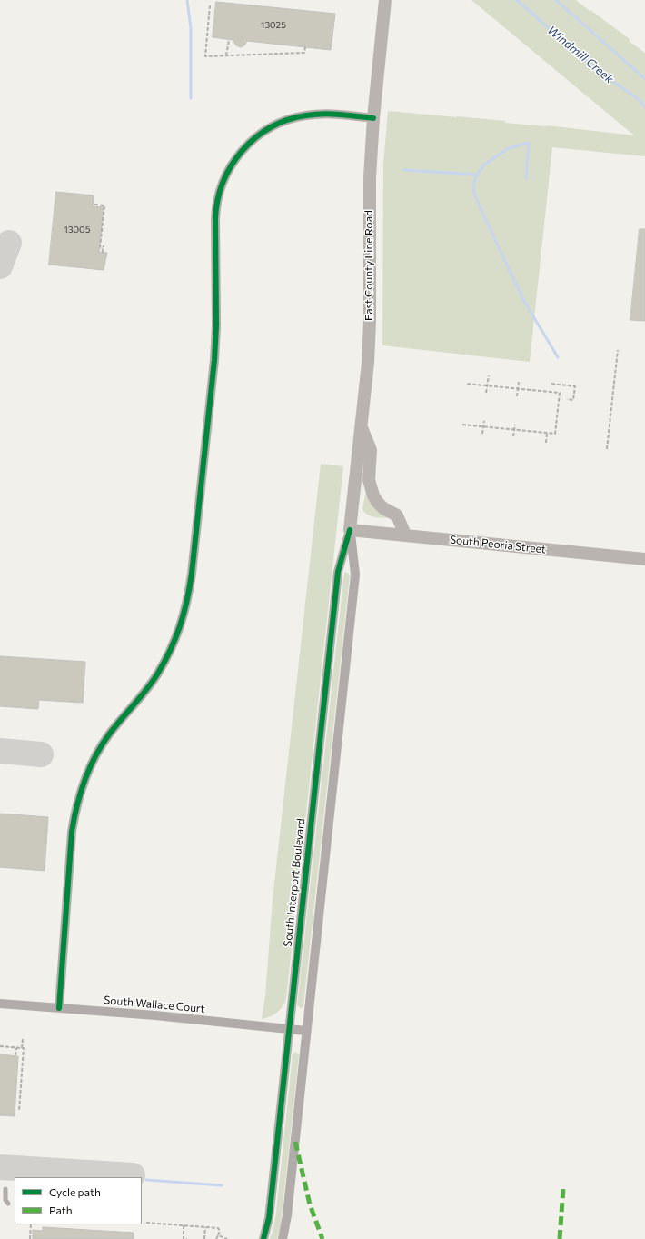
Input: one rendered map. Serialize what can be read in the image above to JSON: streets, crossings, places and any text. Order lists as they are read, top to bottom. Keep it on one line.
{"streets":{"main road":["East County Line Road","South Peoria Street"],"street":["South Interport Boulevard","South Wallace Court"]},"crossings":[["East County Line Road","South Peoria Street"],["East County Line Road","South Interport Boulevard"],["South Peoria Street","South Interport Boulevard"],["South Interport Boulevard","South Wallace Court"]],"water":["Windmill Creek"],"house_numbers":["13025","13005"],"legend":["Cycle path","Path"]}
